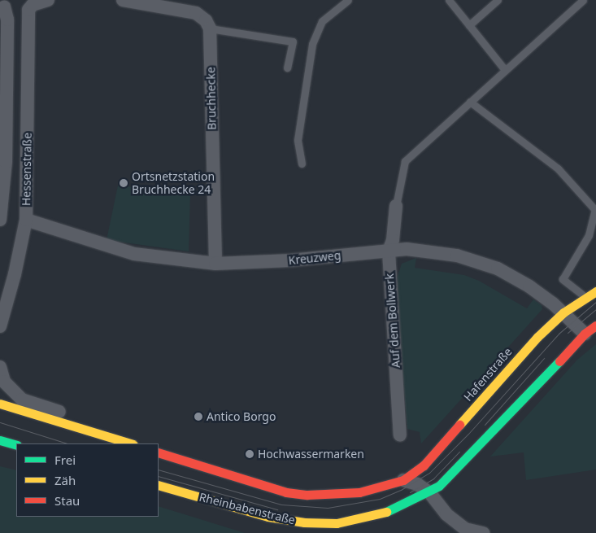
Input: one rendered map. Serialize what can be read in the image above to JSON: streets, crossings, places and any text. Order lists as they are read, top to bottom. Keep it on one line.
{"streets":{"main road":["Hafenstraße","Rheinbabenstraße"],"street":["Bruchhecke","Hessenstraße","Kreuzweg","Auf dem Bollwerk"]},"crossings":[["Bruchhecke","Kreuzweg"],["Hessenstraße","Kreuzweg"],["Kreuzweg","Auf dem Bollwerk"],["Kreuzweg","Hafenstraße"]],"places":["Ortsnetzstation Bruchhecke 24","Antico Borgo","Hochwassermarken"],"legend":["Frei","Zäh","Stau"]}
